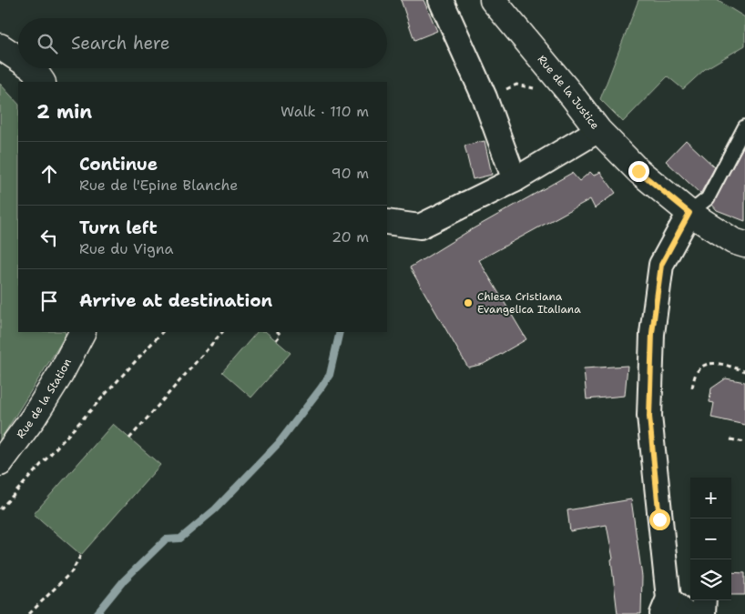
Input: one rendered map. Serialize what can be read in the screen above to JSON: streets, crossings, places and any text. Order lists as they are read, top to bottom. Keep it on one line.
{"streets":{"street":["Rue de la Justice","Rue de la Station"]},"places":["Chiesa Cristiana Evangelica Italiana"],"page":{"search":"Search here","heading":["2 min","Walk · 110 m"],"list":[["Continue","Rue de l'Epine Blanche","90 m"],["Turn left","Rue du Vigna","20 m"],"Arrive at destination"],"map_buttons":["+","−"]}}
